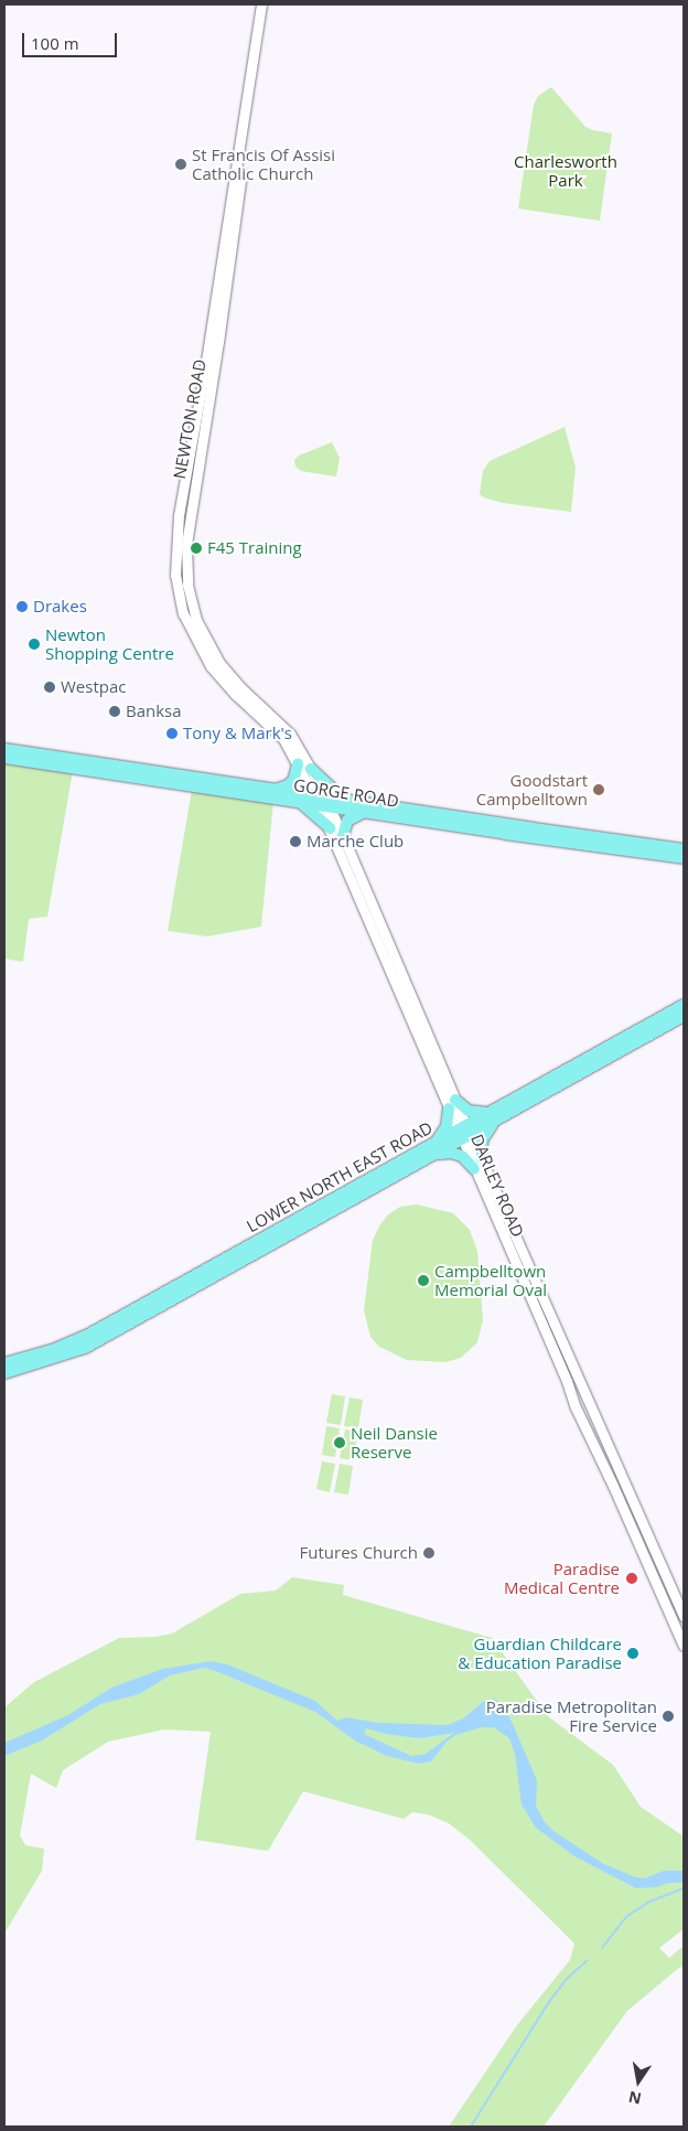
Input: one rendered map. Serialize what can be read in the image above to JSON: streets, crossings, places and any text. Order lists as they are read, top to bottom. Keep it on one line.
{"streets":{"main road":["NEWTON ROAD","GORGE ROAD","LOWER NORTH EAST ROAD","DARLEY ROAD"]},"crossings":[["NEWTON ROAD","GORGE ROAD"],["NEWTON ROAD","DARLEY ROAD"],["GORGE ROAD","DARLEY ROAD"],["LOWER NORTH EAST ROAD","DARLEY ROAD"]],"parks":["Charlesworth Park"],"places":["St Francis Of Assisi Catholic Church","F45 Training","Drakes","Newton Shopping Centre","Westpac","Banksa","Tony & Mark's","Goodstart Campbelltown","Marche Club","Campbelltown Memorial Oval","Neil Dansie Reserve","Futures Church","Paradise Medical Centre","Guardian Childcare & Education Paradise","Paradise Metropolitan Fire Service"],"scale_bar":"100 m","north":"bottom"}
